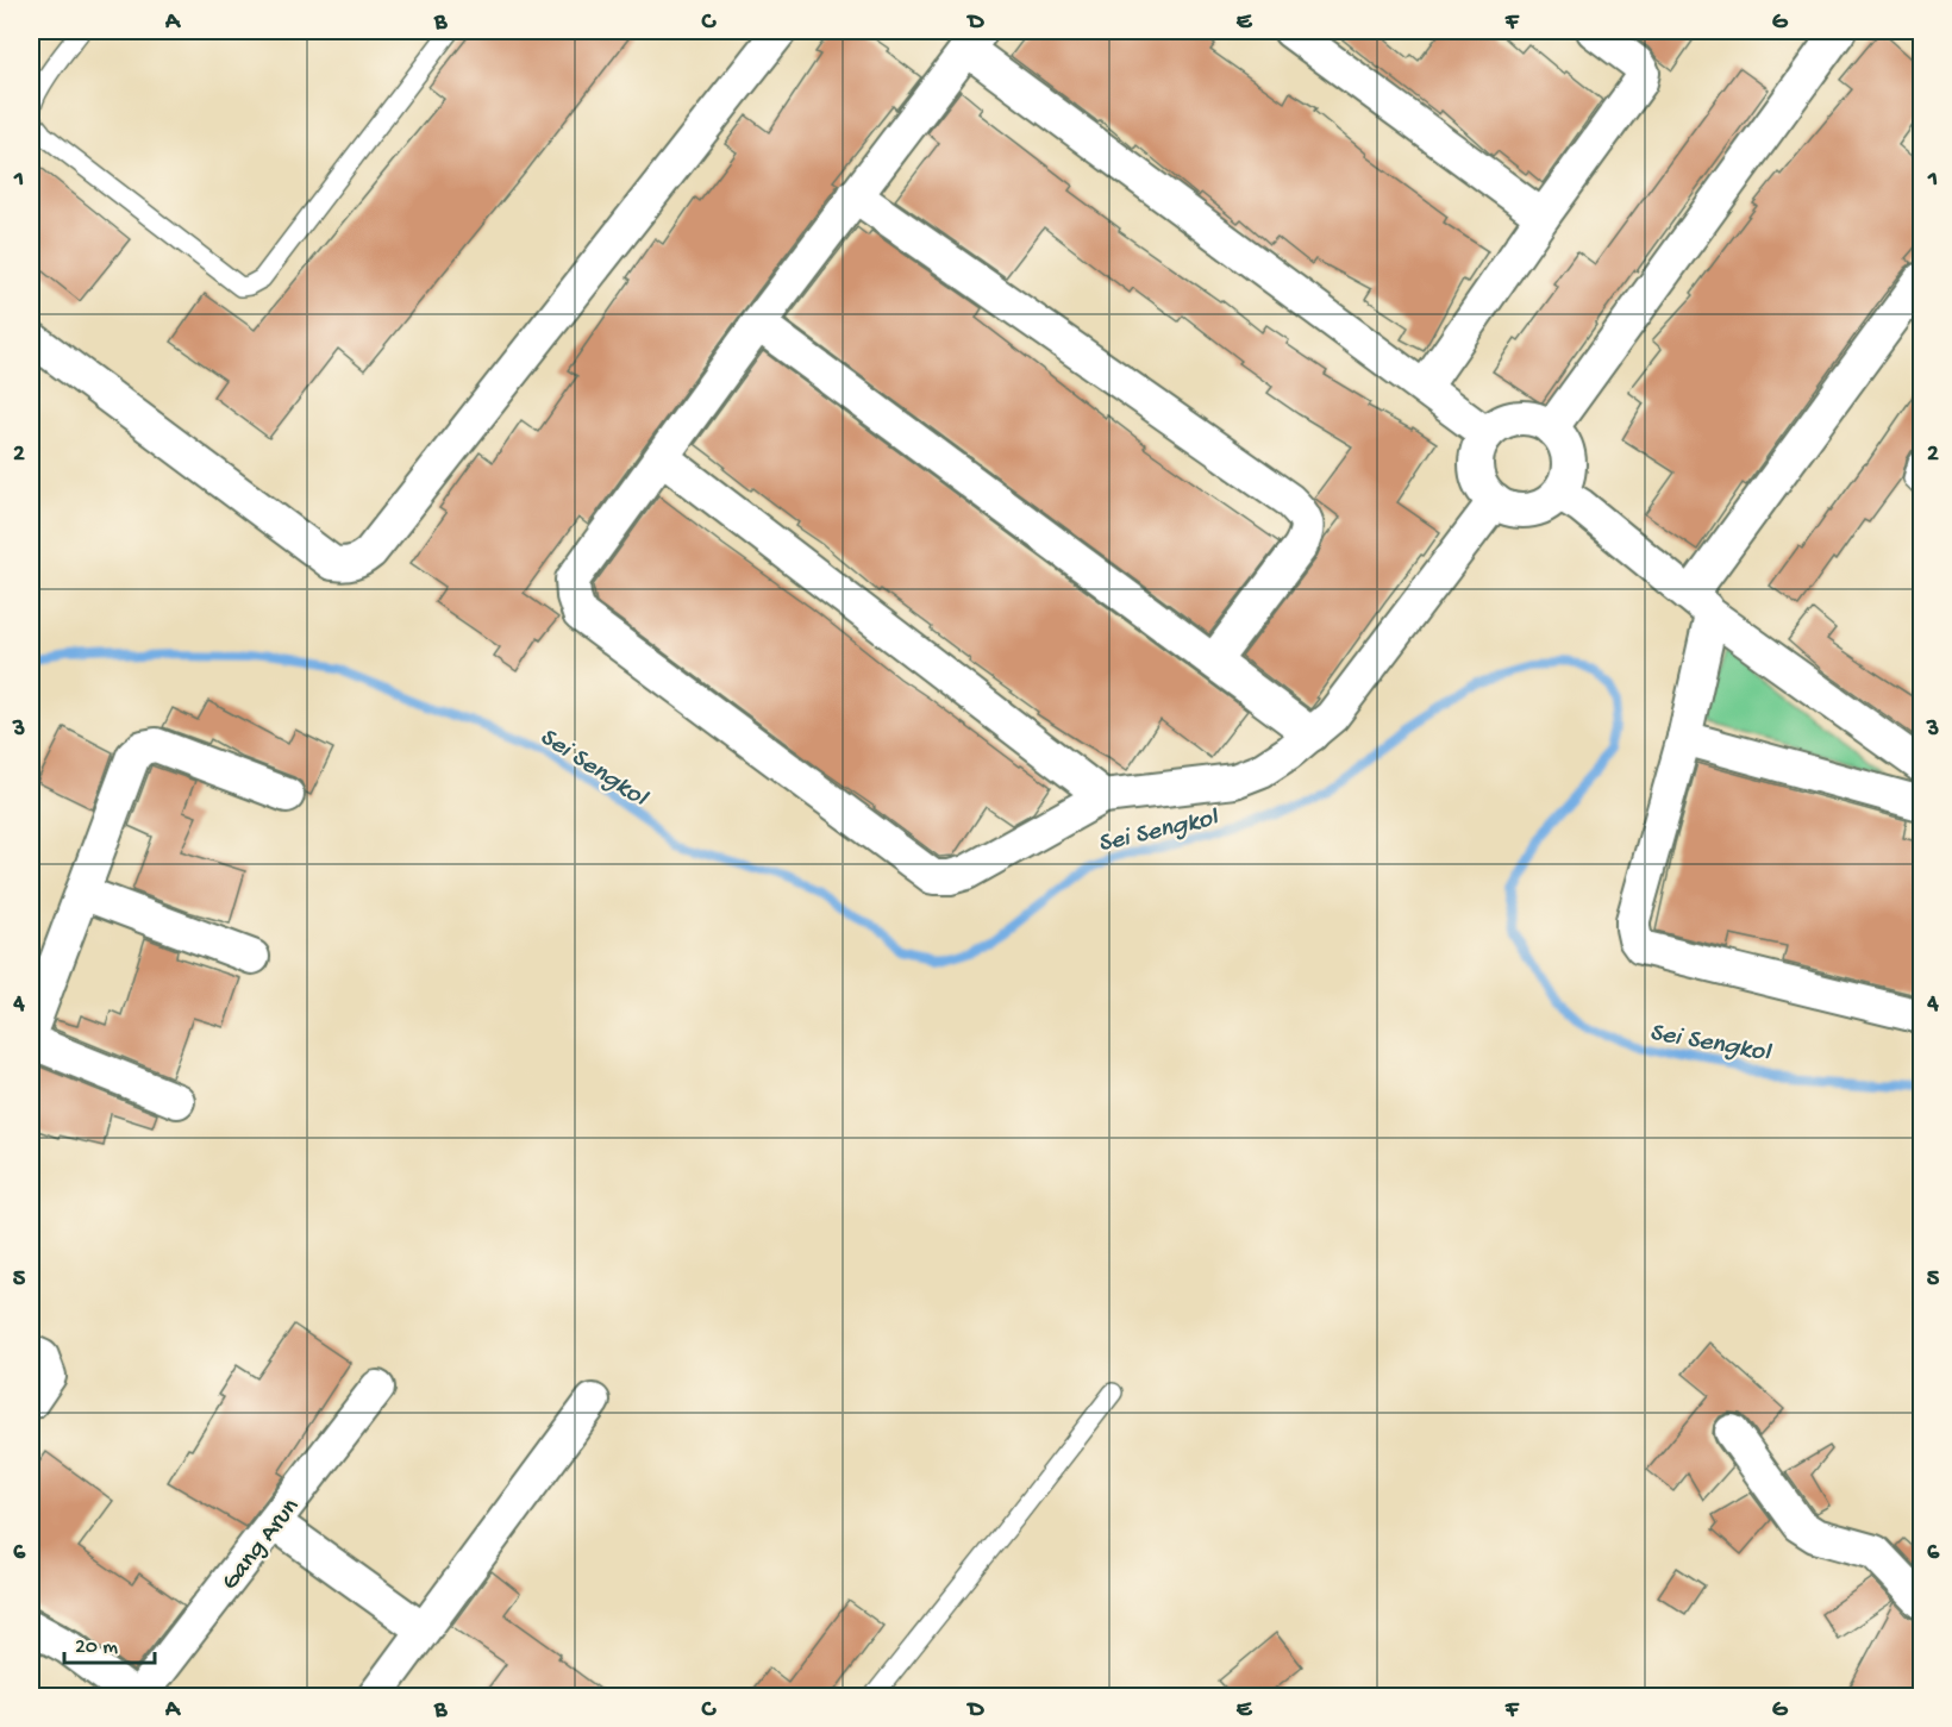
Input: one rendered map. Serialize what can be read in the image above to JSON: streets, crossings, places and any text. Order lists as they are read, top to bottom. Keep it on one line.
{"streets":{"street":["Gang Arun"]},"water":["Sei Sengkol"],"scale_bar":"20 m","grid":{"columns":["A","B","C","D","E","F","G"],"rows":["1","2","3","4","5","6"]}}
